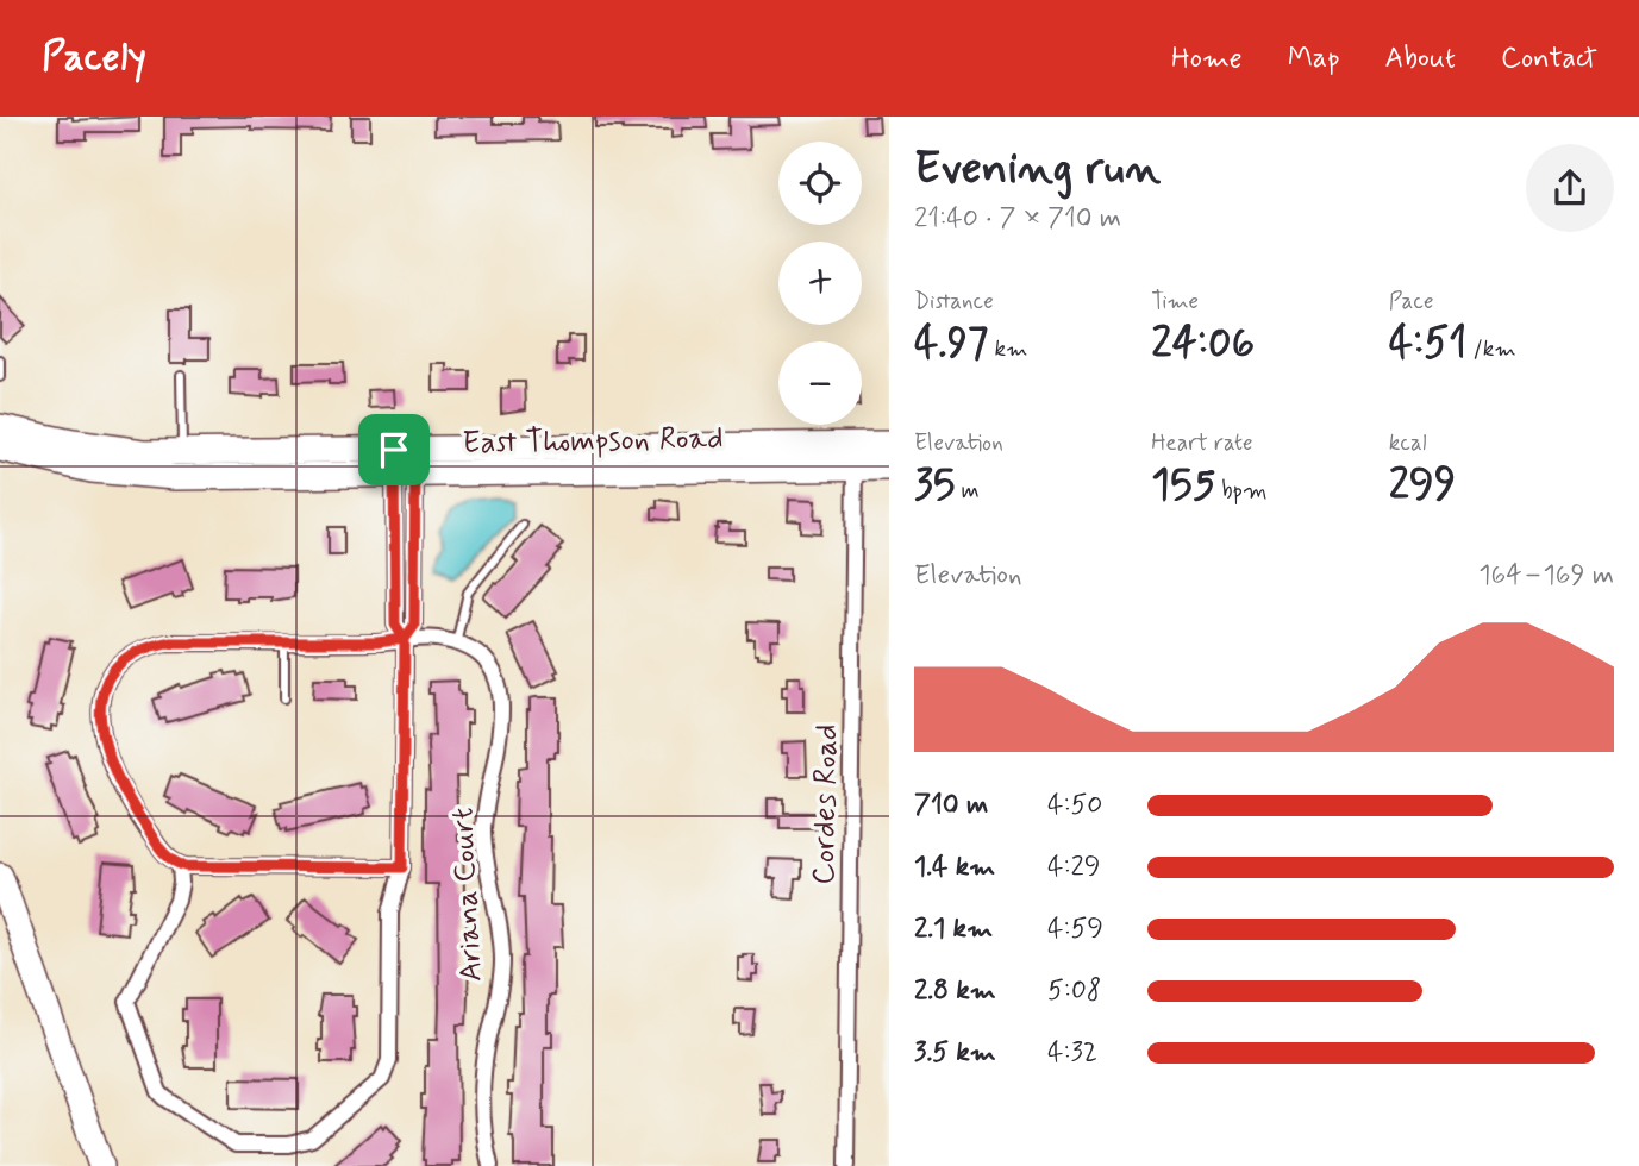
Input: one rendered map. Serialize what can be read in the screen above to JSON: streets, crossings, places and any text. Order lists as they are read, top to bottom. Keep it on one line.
{"streets":{"main road":["East Thompson Road"],"street":["Cordes Road","Ariana Court"]},"crossings":[["East Thompson Road","Cordes Road"]],"page":{"header":"Pacely","nav":["Home","Map","About","Contact"],"heading":["Evening run","21:40 · 7 × 710 m"],"map_buttons":["+","−"],"stats":[["Distance","4.97 km"],["Time","24:06"],["Pace","4:51 /km"],["Elevation","35 m"],["Heart rate","155 bpm"],["kcal","299"]],"chart":["Elevation","164–169 m"],"list":[{"name":"710 m","note":"4:50"},{"name":"1.4 km","note":"4:29"},{"name":"2.1 km","note":"4:59"},{"name":"2.8 km","note":"5:08"},{"name":"3.5 km","note":"4:32"}]}}
